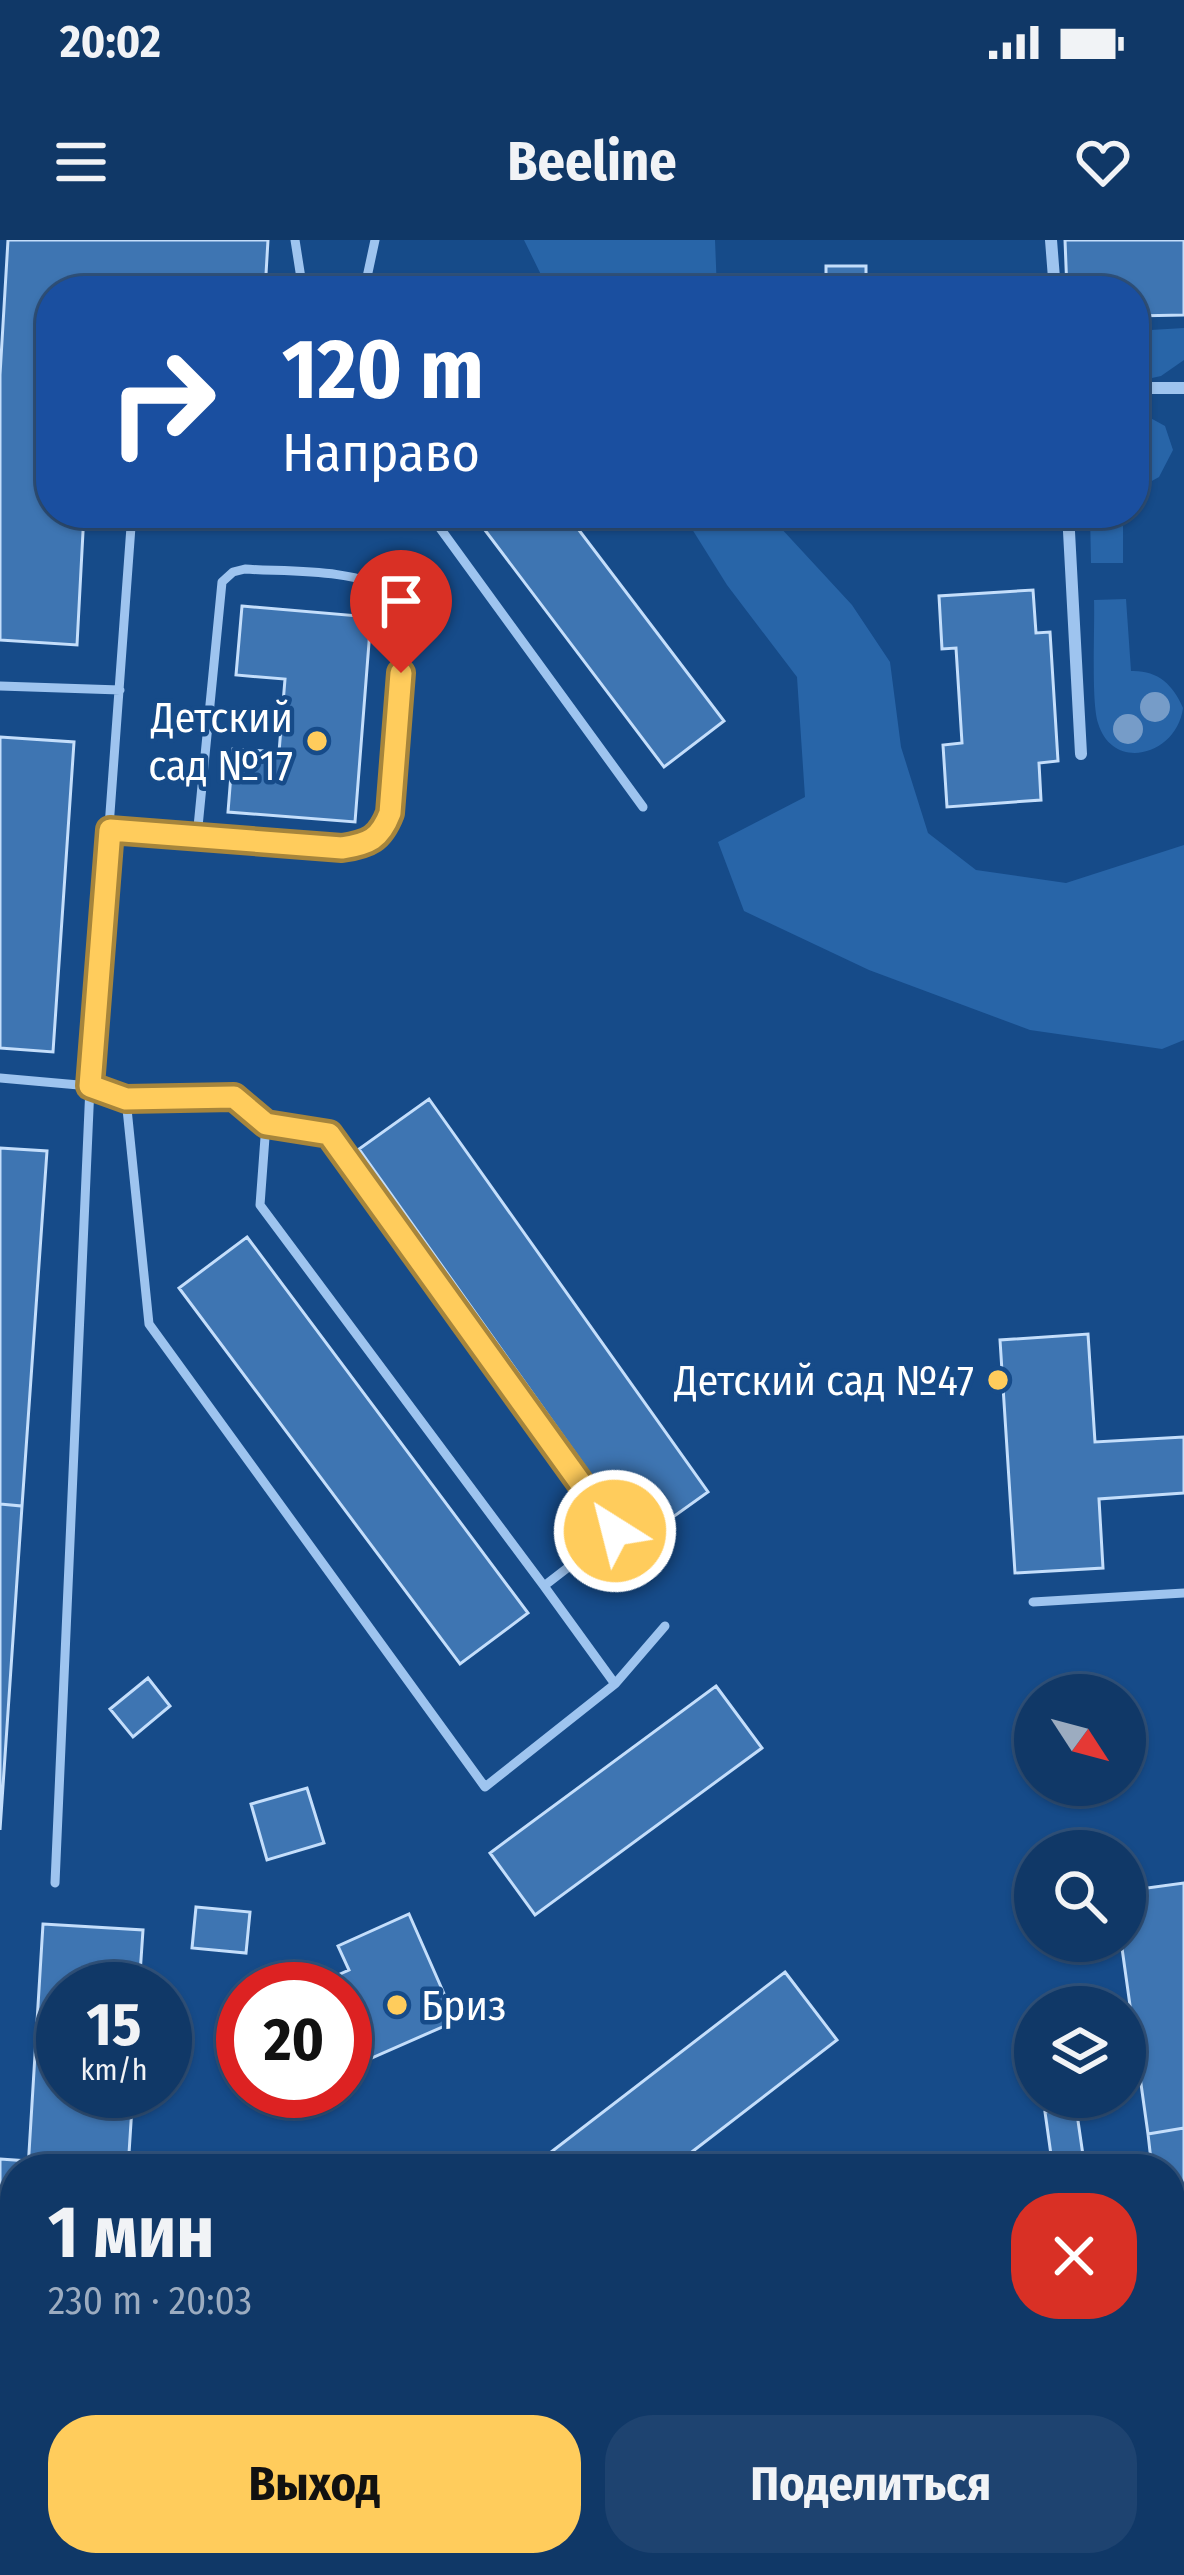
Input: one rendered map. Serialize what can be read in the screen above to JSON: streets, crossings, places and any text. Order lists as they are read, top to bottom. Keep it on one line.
{"places":["Детский сад №17","Детский сад №47","Бриз"],"north":"bottom right","page":{"status":"20:02","header":"Beeline","turn":["120 m","Направо"],"speed":"15 km/h","limit":"20","heading":["1 мин","230 m · 20:03"],"buttons":["Выход","Поделиться"]}}
